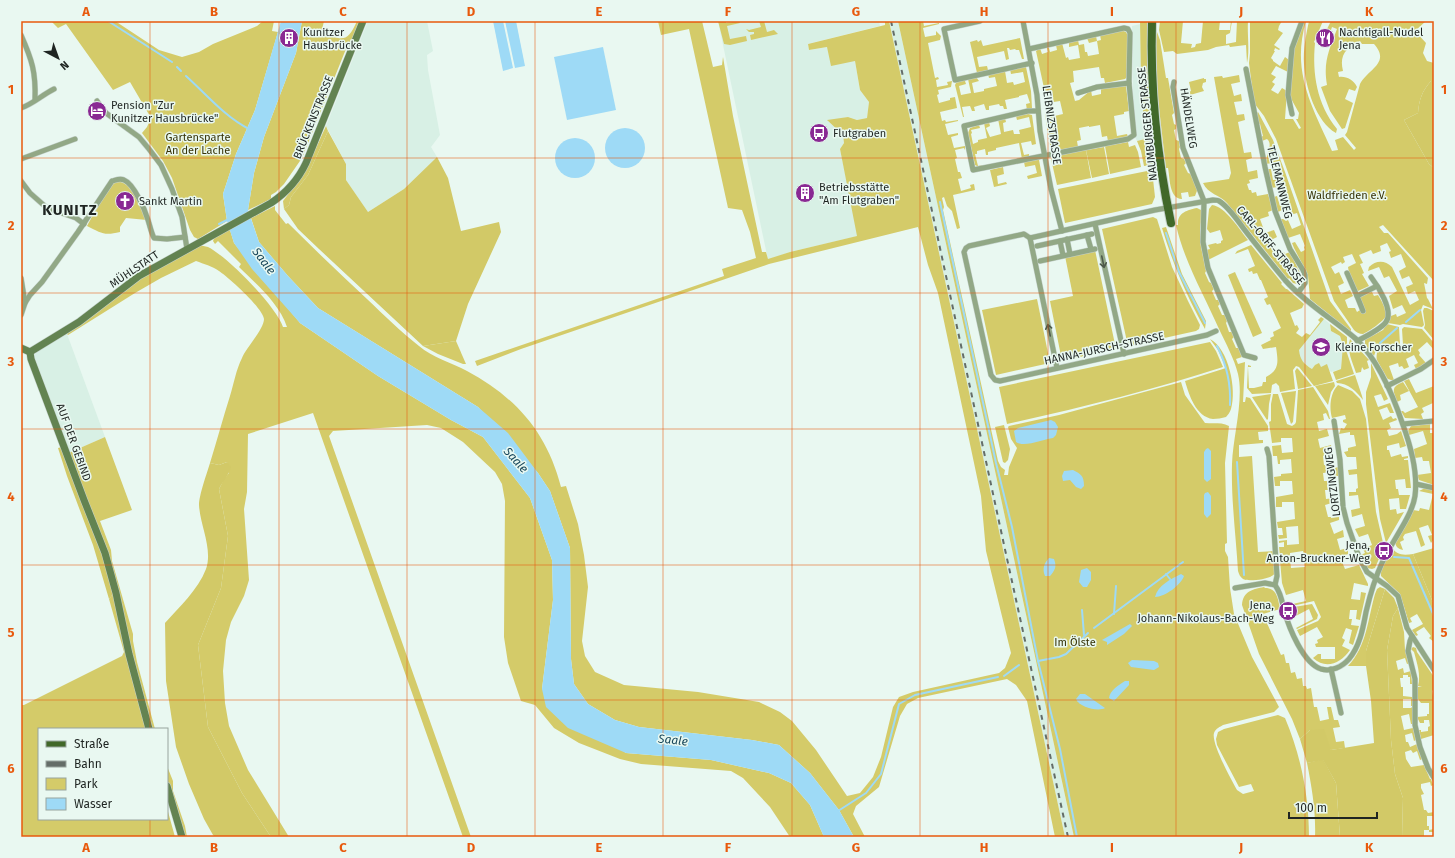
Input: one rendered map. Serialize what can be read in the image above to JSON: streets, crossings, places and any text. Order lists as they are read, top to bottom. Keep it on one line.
{"streets":{"main road":["NAUMBURGER STRASSE"],"street":["BRÜCKENSTRASSE","HÄNDELWEG","LEIBNIZSTRASSE","TELEMANNWEG","CARL-ORFF-STRASSE","MÜHLSTATT","HANNA-JURSCH-STRASSE","AUF DER GEBIND","LORTZINGWEG"]},"crossings":[["BRÜCKENSTRASSE","MÜHLSTATT"],["HÄNDELWEG","CARL-ORFF-STRASSE"],["NAUMBURGER STRASSE","CARL-ORFF-STRASSE"],["LEIBNIZSTRASSE","CARL-ORFF-STRASSE"],["TELEMANNWEG","CARL-ORFF-STRASSE"],["CARL-ORFF-STRASSE","HANNA-JURSCH-STRASSE"],["CARL-ORFF-STRASSE","LORTZINGWEG"],["MÜHLSTATT","AUF DER GEBIND"]],"districts":["KUNITZ"],"water":["Saale"],"parks":["Gartensparte An der Lache","Waldfrieden e.V.","Im Ölste"],"places":{"building":["Kunitzer Hausbrücke","Betriebsstätte \"Am Flutgraben\""],"restaurant":["Nachtigall-Nudel Jena"],"hotel":["Pension \"Zur Kunitzer Hausbrücke\""],"bus stop":["Flutgraben","Jena, Anton-Bruckner-Weg","Jena, Johann-Nikolaus-Bach-Weg"],"church":["Sankt Martin"],"school or university":["Kleine Forscher"]},"legend":["Straße","Bahn","Park","Wasser"],"scale_bar":"100 m","north":"bottom right","grid":{"columns":["A","B","C","D","E","F","G","H","I","J","K"],"rows":["1","2","3","4","5","6"]}}
